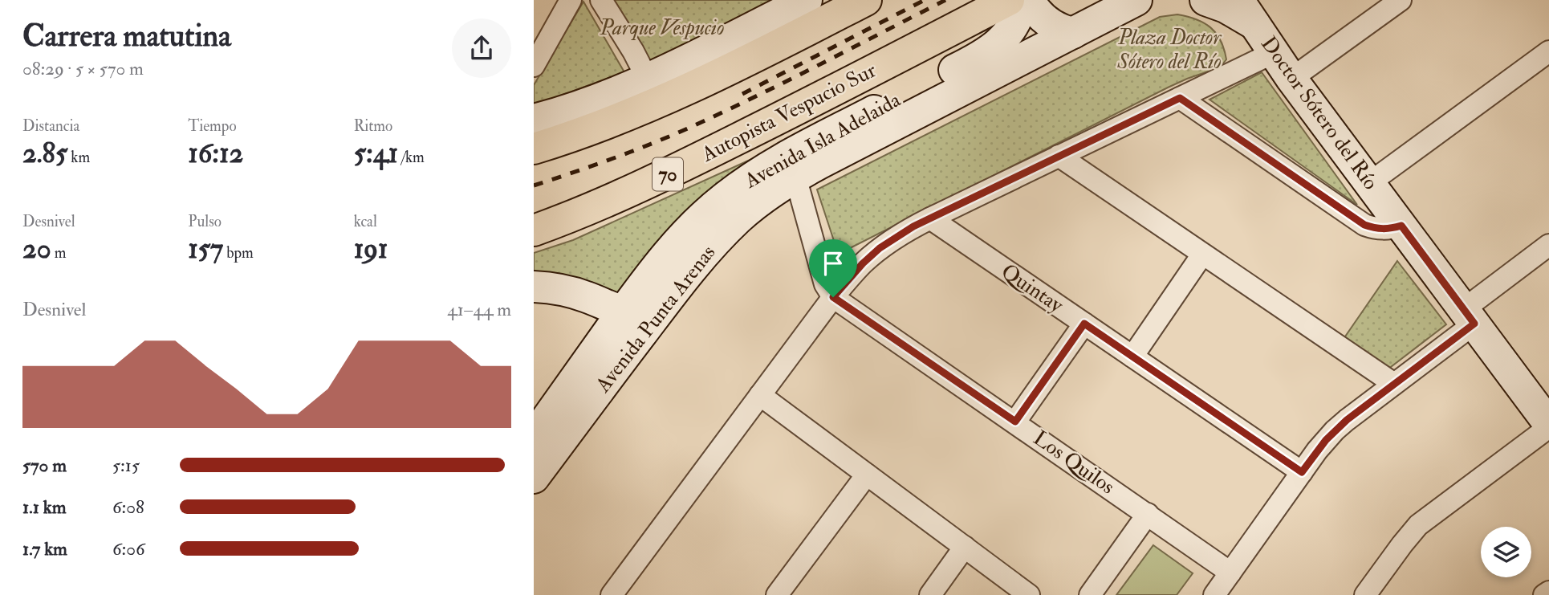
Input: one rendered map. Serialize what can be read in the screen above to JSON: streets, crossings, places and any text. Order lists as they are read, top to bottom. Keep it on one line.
{"streets":{"highway":["Autopista Vespucio Sur","70"],"main road":["Doctor Sótero del Río","Avenida Isla Adelaida","Avenida Punta Arenas"],"street":["Quintay","Los Quilos"]},"crossings":[["Autopista Vespucio Sur","Avenida Isla Adelaida"]],"parks":["Parque Vespucio","Plaza Doctor Sótero del Río"],"page":{"heading":["Carrera matutina","08:29 · 5 × 570 m"],"stats":[["Distancia","2.85 km"],["Tiempo","16:12"],["Ritmo","5:41 /km"],["Desnivel","20 m"],["Pulso","157 bpm"],["kcal","191"]],"chart":["Desnivel","41–44 m"],"list":[{"name":"570 m","note":"5:15"},{"name":"1.1 km","note":"6:08"},{"name":"1.7 km","note":"6:06"}]}}
